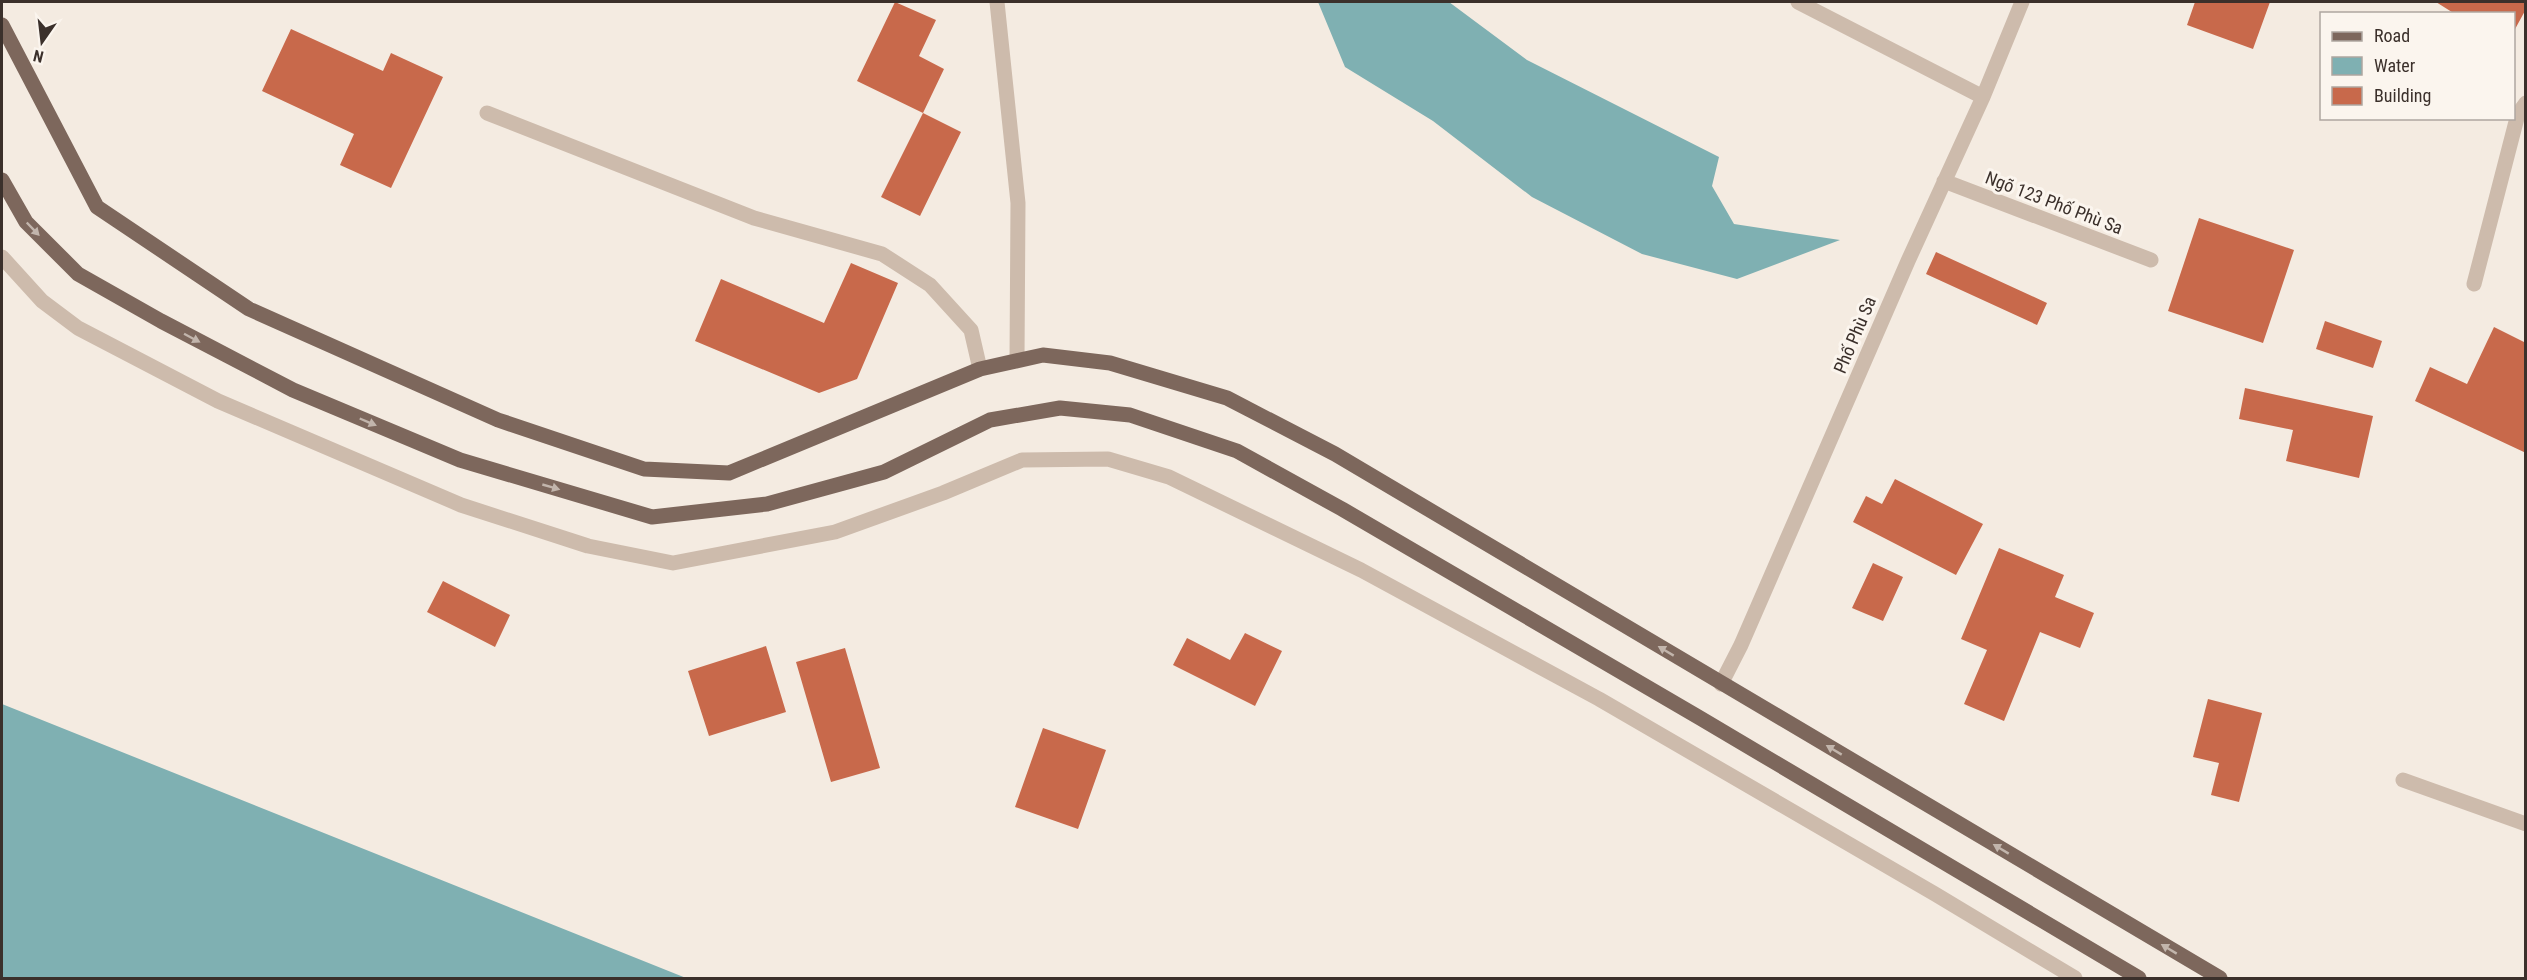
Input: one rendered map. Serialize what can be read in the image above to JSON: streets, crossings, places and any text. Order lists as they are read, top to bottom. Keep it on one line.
{"streets":{"street":["Ngõ 123 Phố Phù Sa","Phố Phù Sa"]},"crossings":[["Ngõ 123 Phố Phù Sa","Phố Phù Sa"]],"legend":["Road","Water","Building"],"north":"bottom"}
